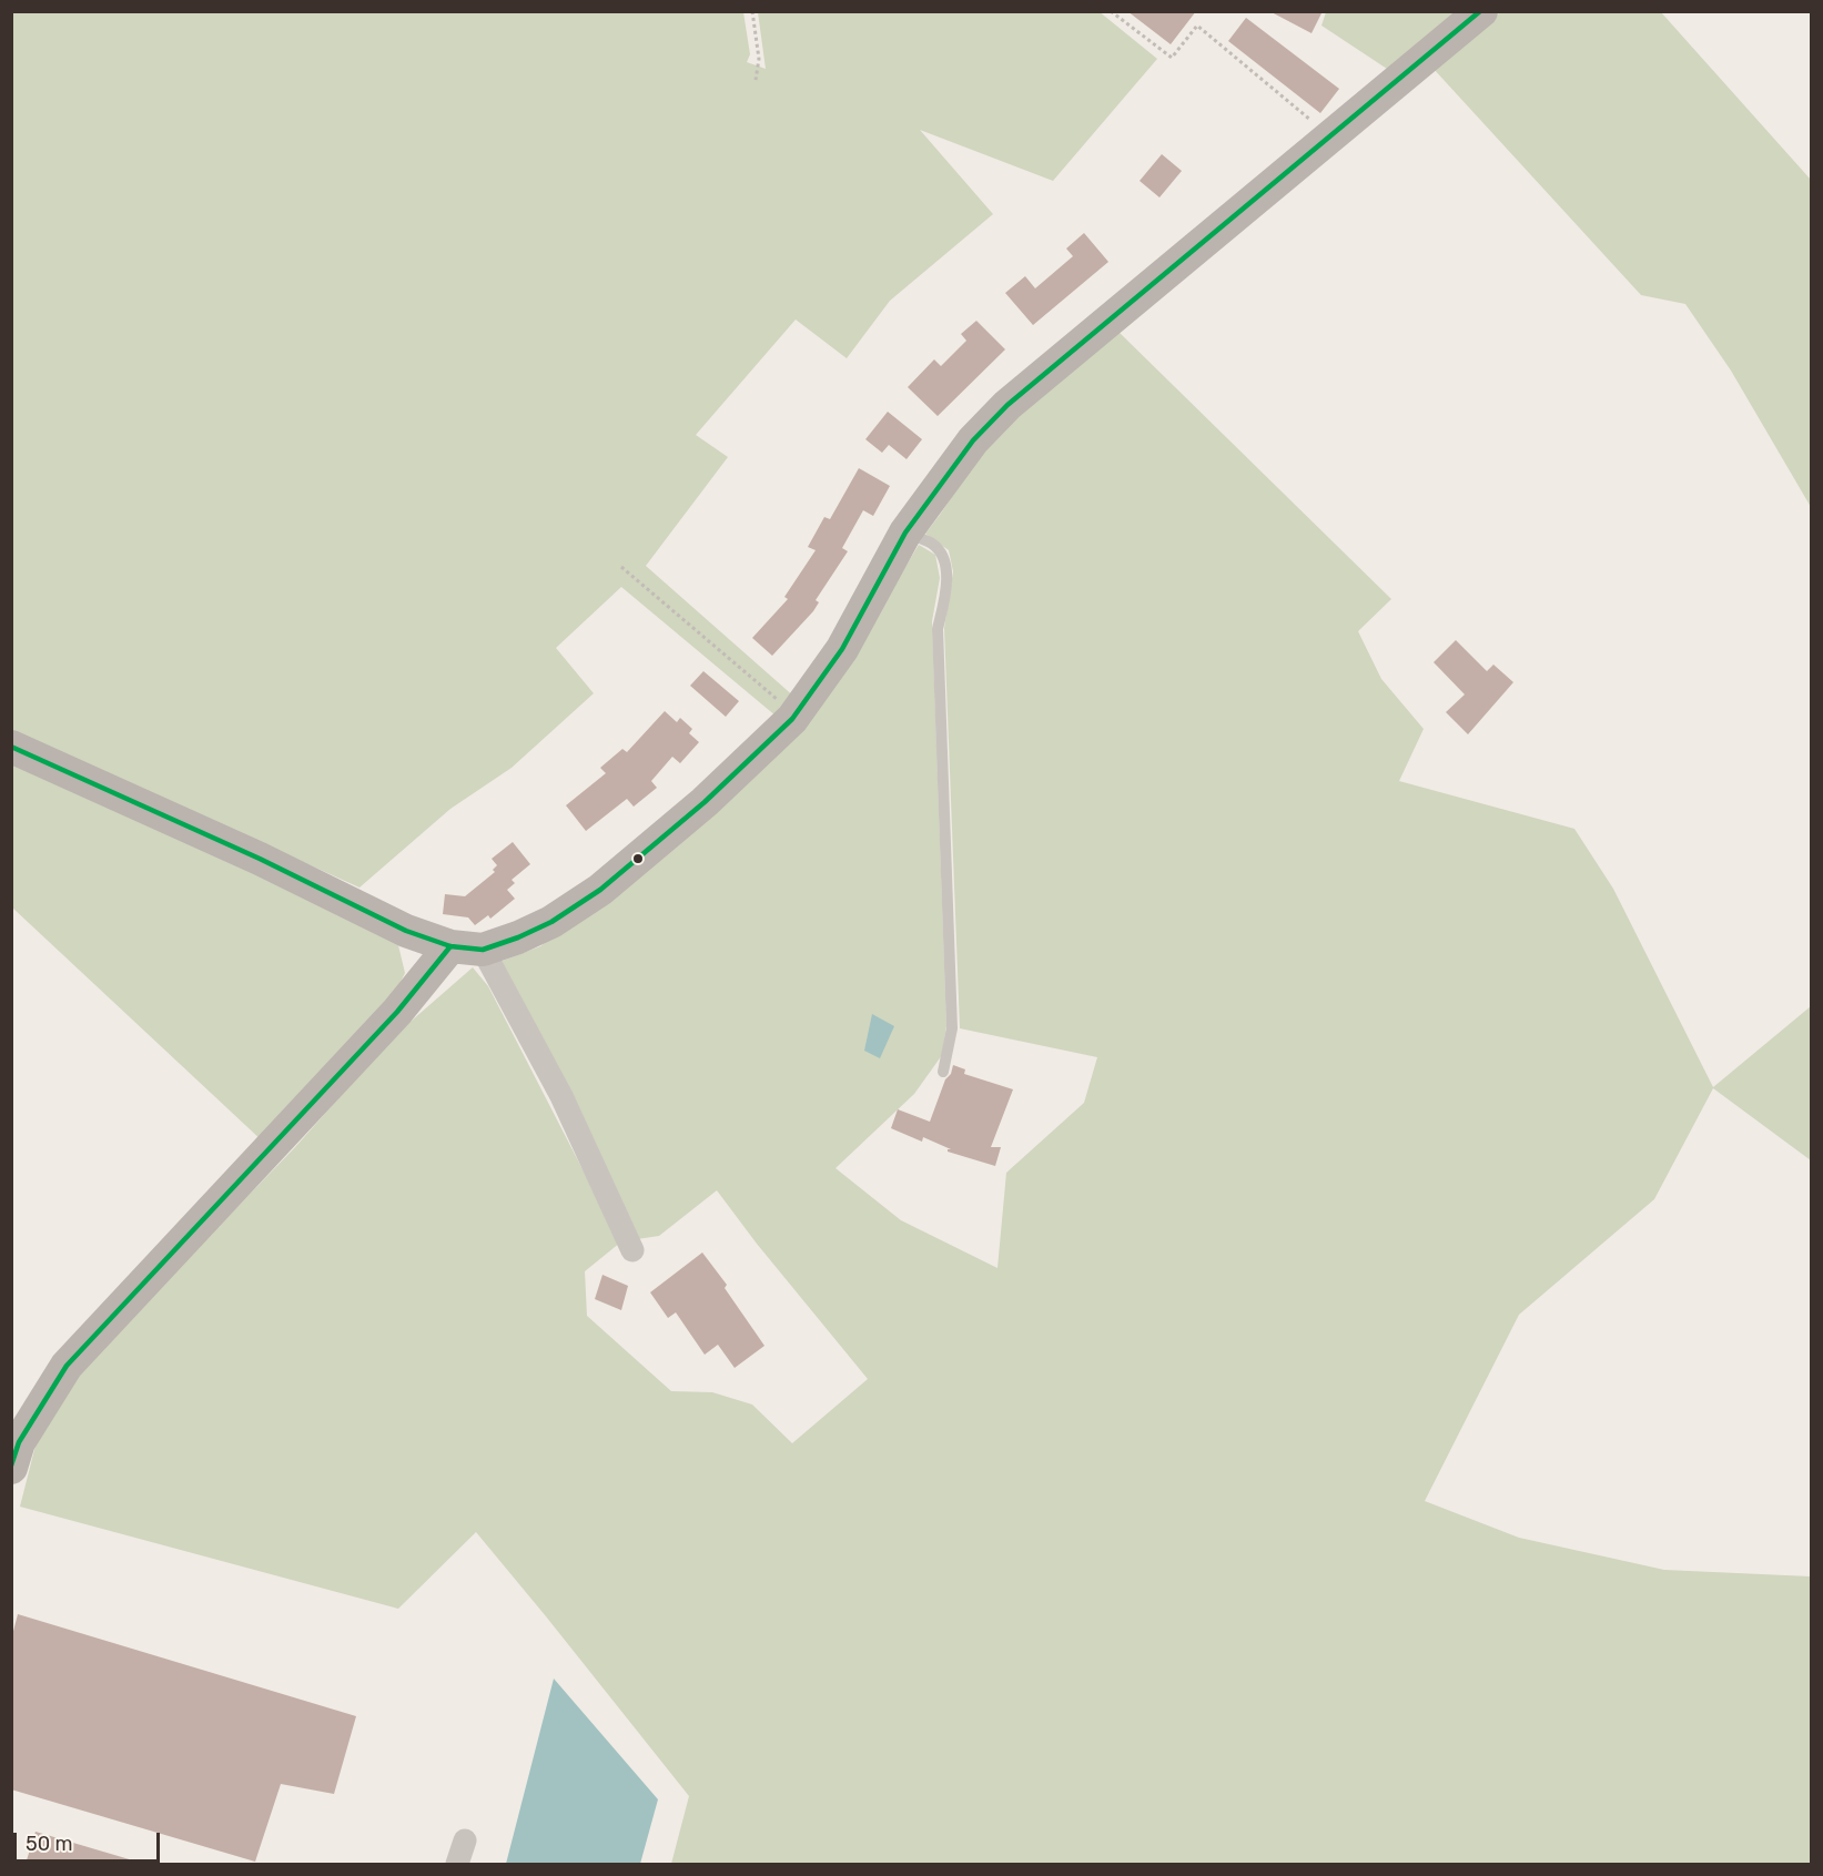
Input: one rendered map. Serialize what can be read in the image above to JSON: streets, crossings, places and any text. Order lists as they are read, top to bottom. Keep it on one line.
{"scale_bar":"50 m"}
